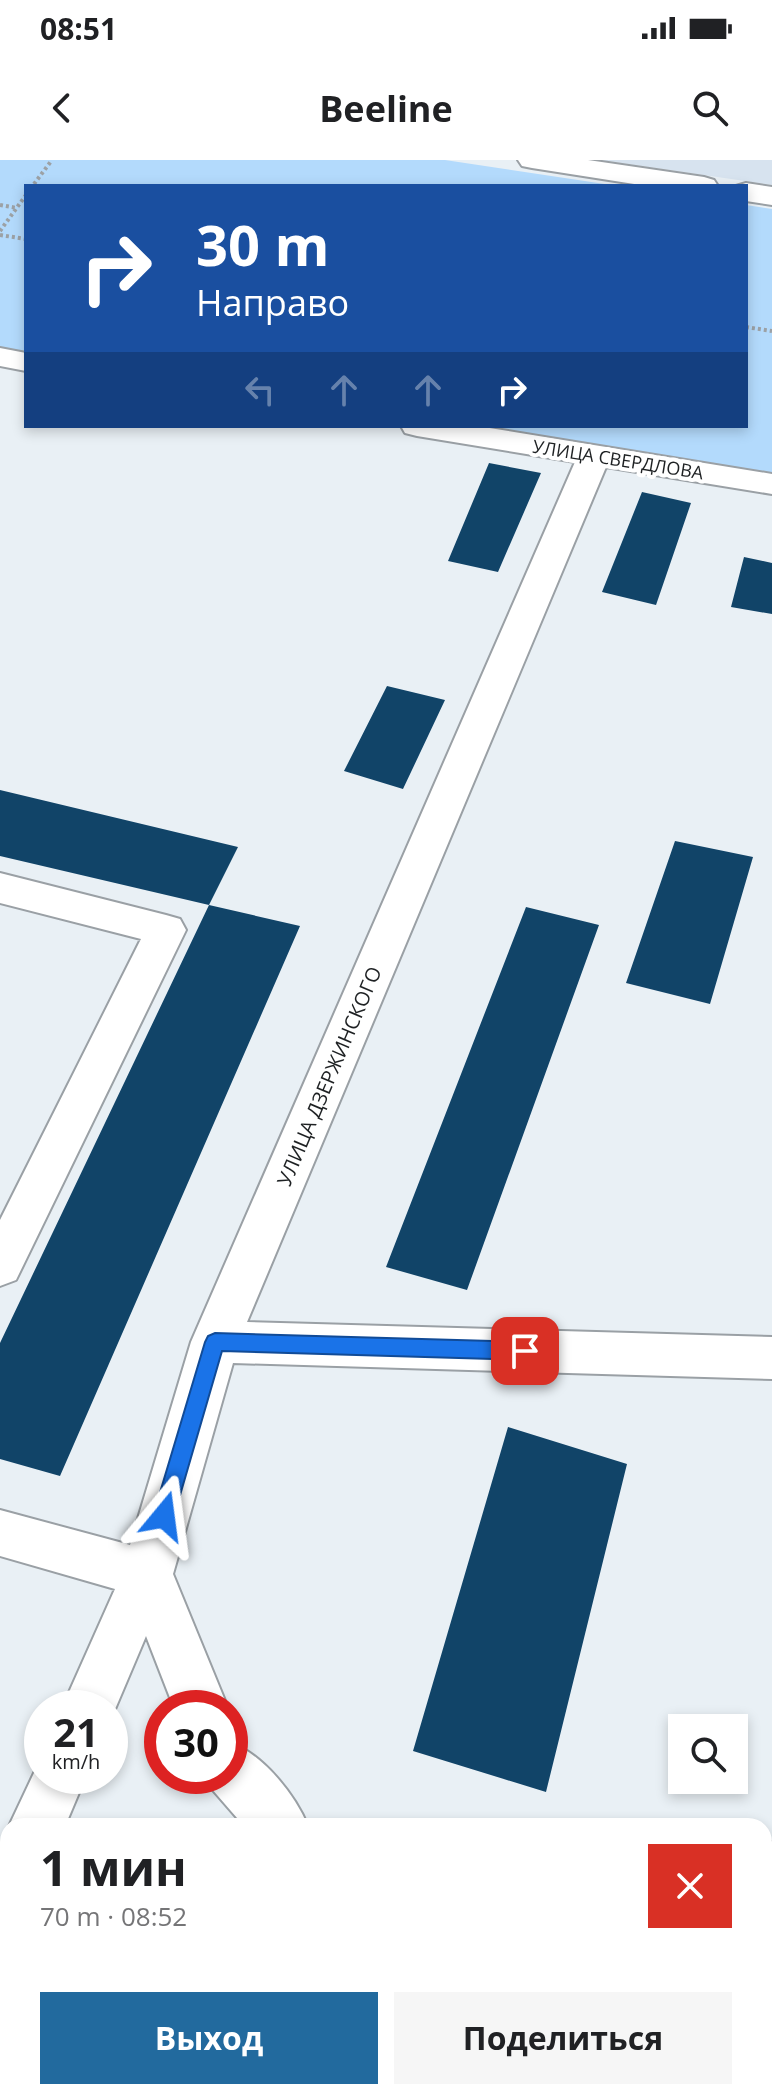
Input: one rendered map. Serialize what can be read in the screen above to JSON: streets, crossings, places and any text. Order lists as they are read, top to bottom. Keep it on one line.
{"streets":{"street":["УЛИЦА СВЕРДЛОВА","УЛИЦА ДЗЕРЖИНСКОГО"]},"crossings":[["УЛИЦА СВЕРДЛОВА","УЛИЦА ДЗЕРЖИНСКОГО"]],"page":{"status":"08:51","header":"Beeline","turn":["30 m","Направо"],"speed":"21 km/h","limit":"30","heading":["1 мин","70 m · 08:52"],"buttons":["Выход","Поделиться"]}}
